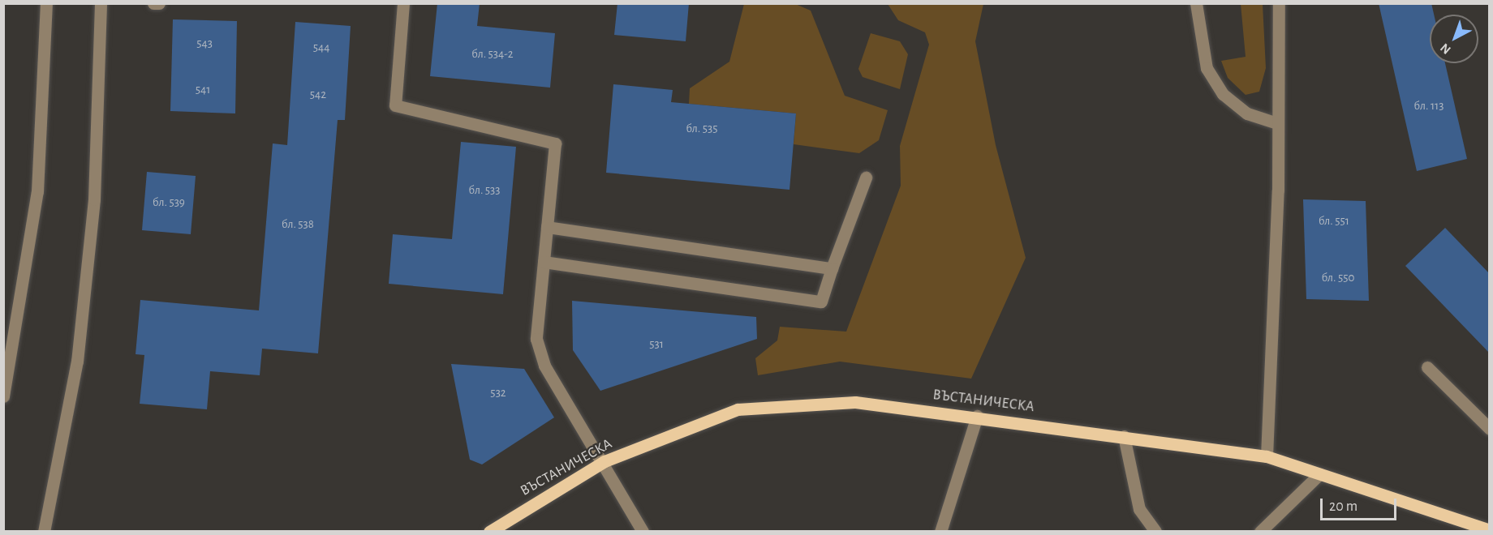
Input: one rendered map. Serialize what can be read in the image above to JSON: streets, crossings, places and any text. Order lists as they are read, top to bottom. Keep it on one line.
{"streets":{"main road":["ВЪСТАНИЧЕСКА"]},"house_numbers":["543","544","бл. 534-2","541","542","бл. 113","бл. 535","бл. 533","бл. 539","бл. 551","бл. 538","бл. 550","531","532"],"scale_bar":"20 m","north":"bottom left"}
